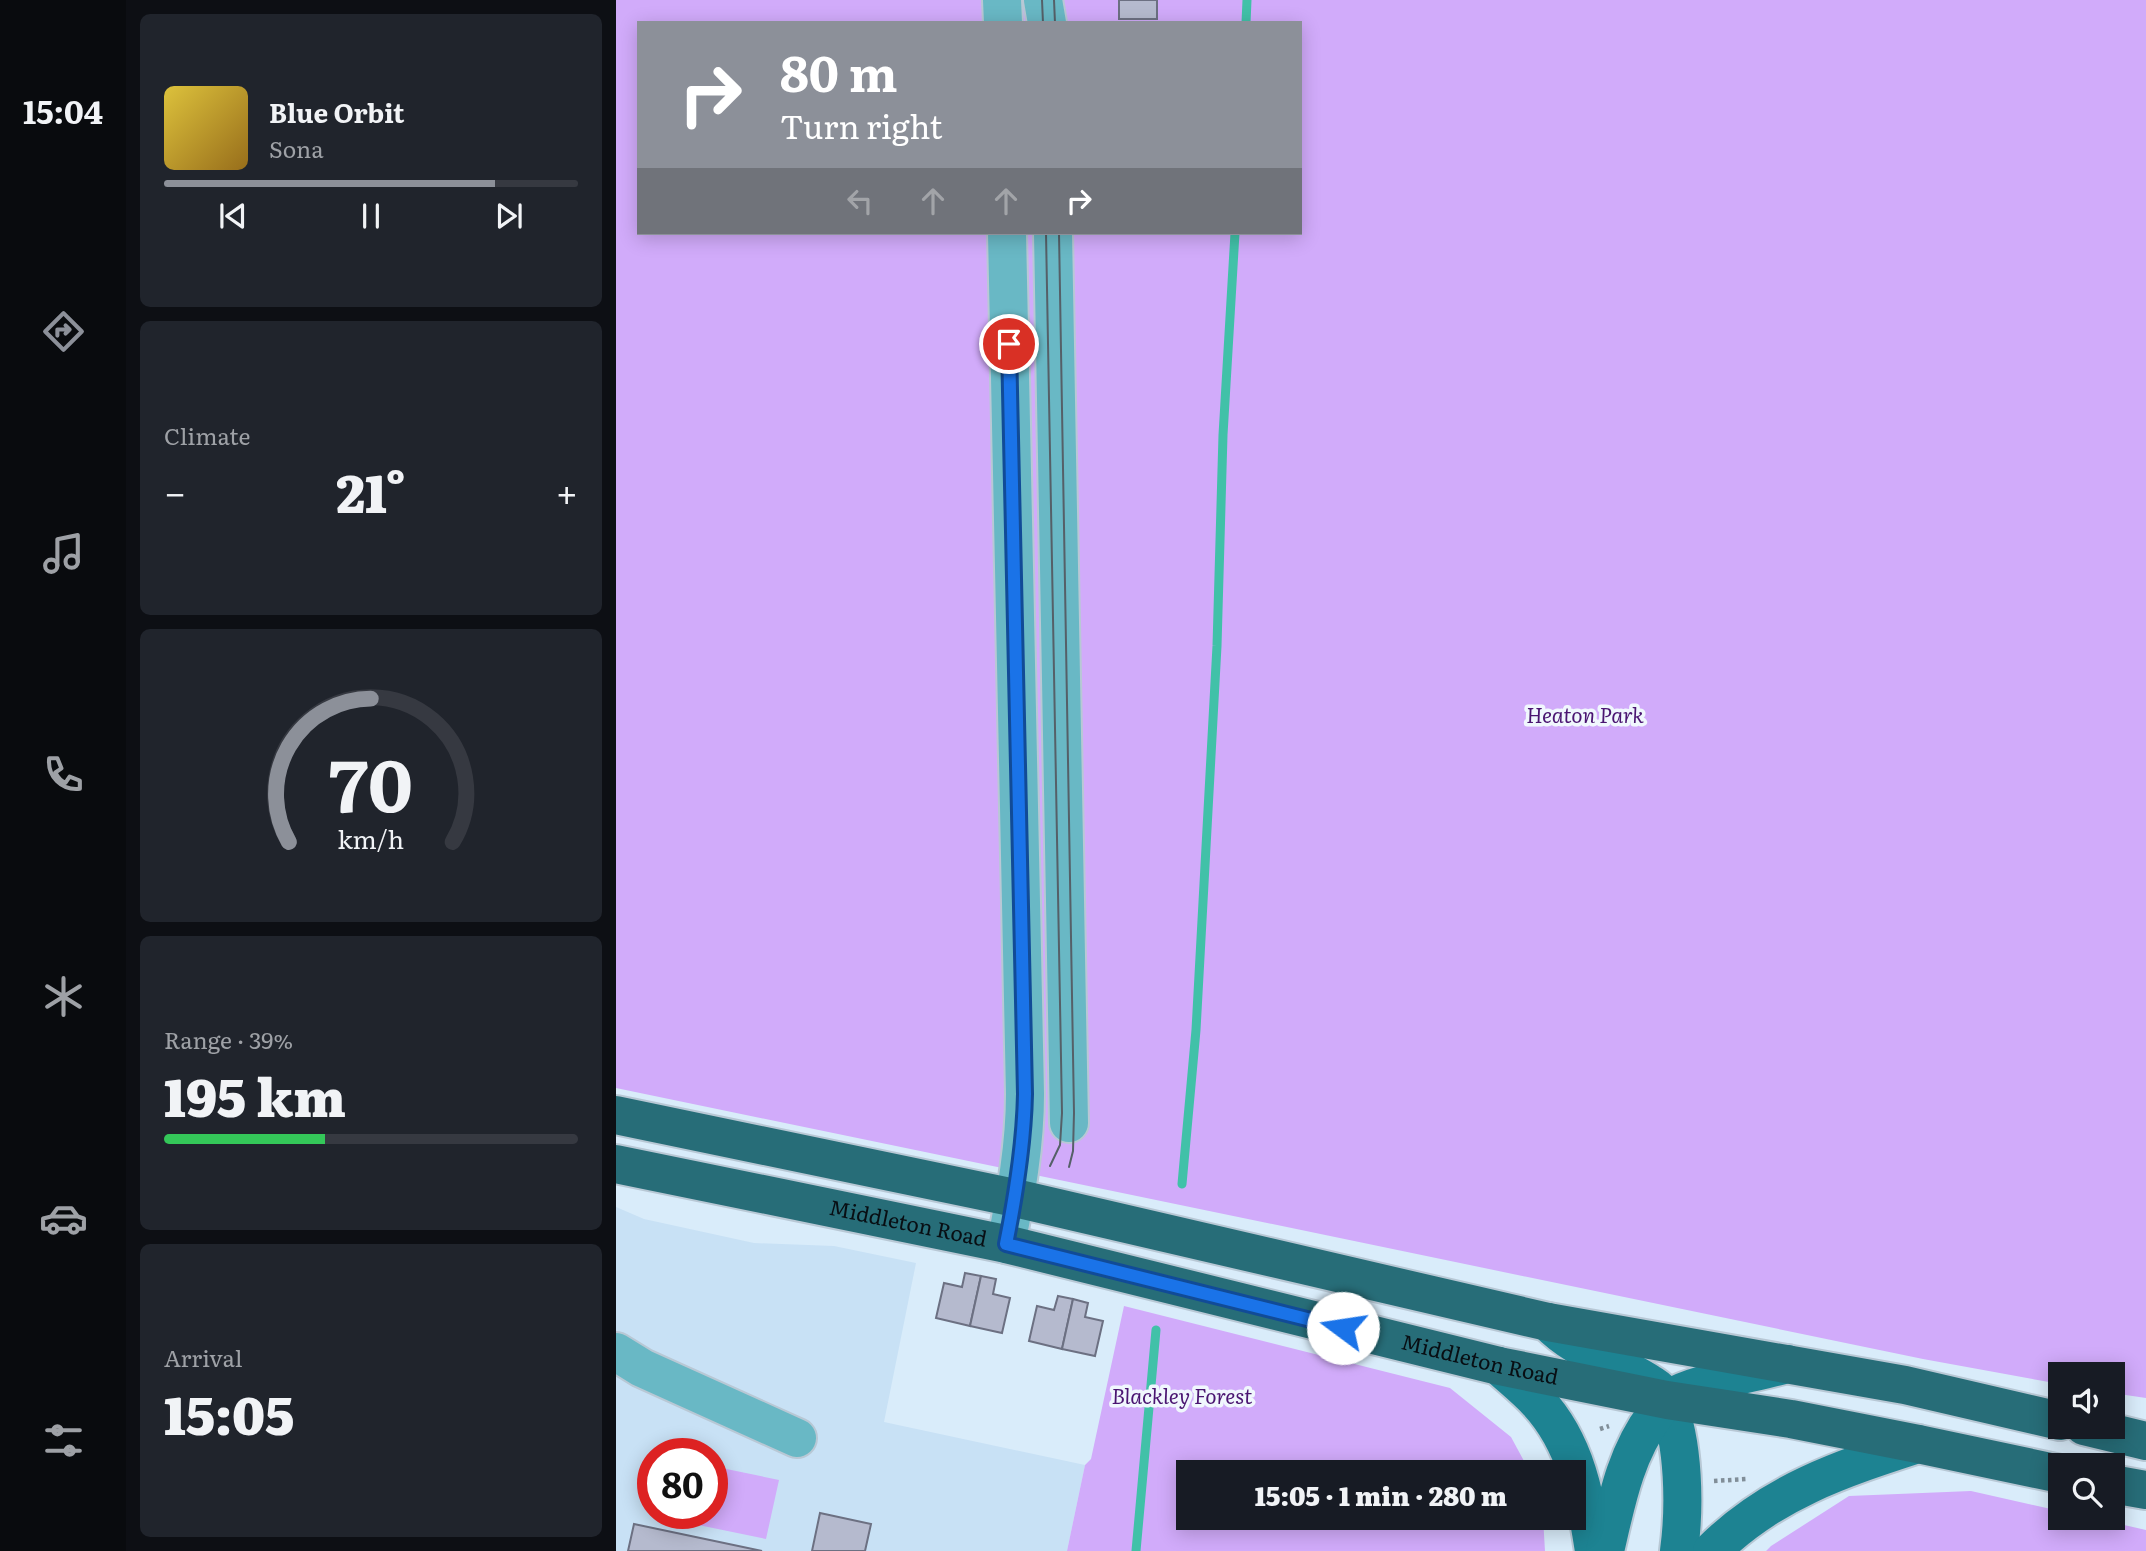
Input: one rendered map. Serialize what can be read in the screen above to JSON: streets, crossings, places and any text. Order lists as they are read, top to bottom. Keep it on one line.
{"streets":{"highway":["Middleton Road"]},"parks":["Heaton Park","Blackley Forest"],"page":{"tabs":"15:04","turn":["80 m","Turn right"],"song":["Blue Orbit","Sona"],"tile":["Climate",["Range · 39%","195 km"],["Arrival","15:05"]],"heat":["−","21°","+"],"limit":"80","trip":"15:05 · 1 min · 280 m","gauge":["70","km/h"]}}
